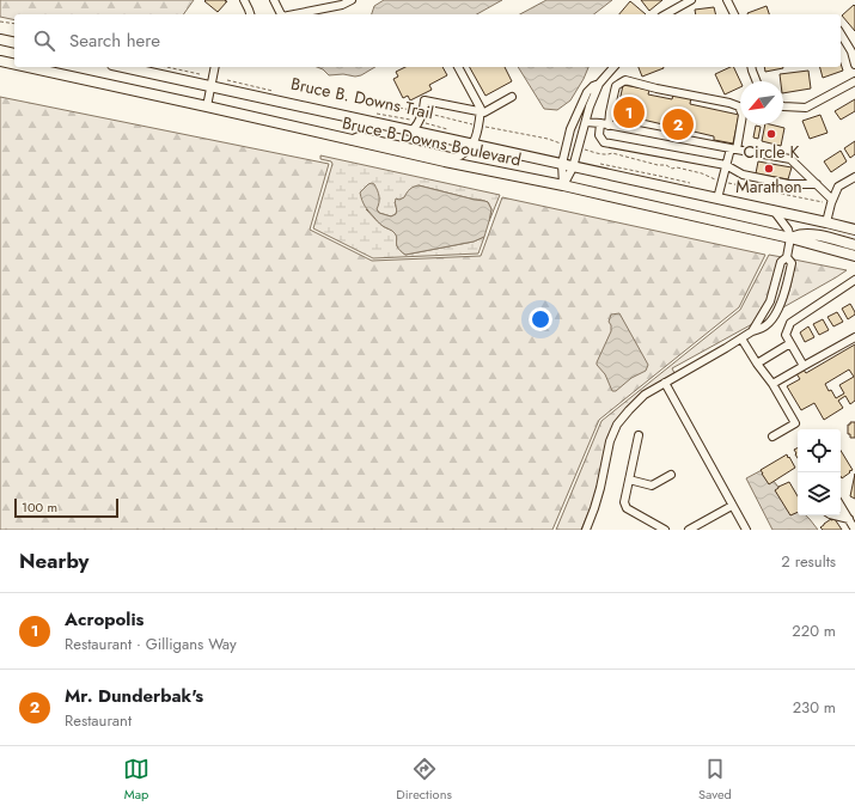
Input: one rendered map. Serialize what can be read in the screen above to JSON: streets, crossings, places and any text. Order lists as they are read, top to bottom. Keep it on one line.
{"streets":{"main road":["Bruce B Downs Boulevard"],"path":["Bruce B. Downs Trail"]},"places":["Circle K","Marathon"],"scale_bar":"100 m","north":"bottom left","page":{"search":"Search here","pins":["1","2"],"scale":"100 m","heading":["Nearby","2 results"],"list":[{"mark":"1","name":"Acropolis","note":"Restaurant · Gilligans Way","value":"220 m"},{"mark":"2","name":"Mr. Dunderbak's","note":"Restaurant","value":"230 m"}],"nav":["Map","Directions","Saved"]}}
